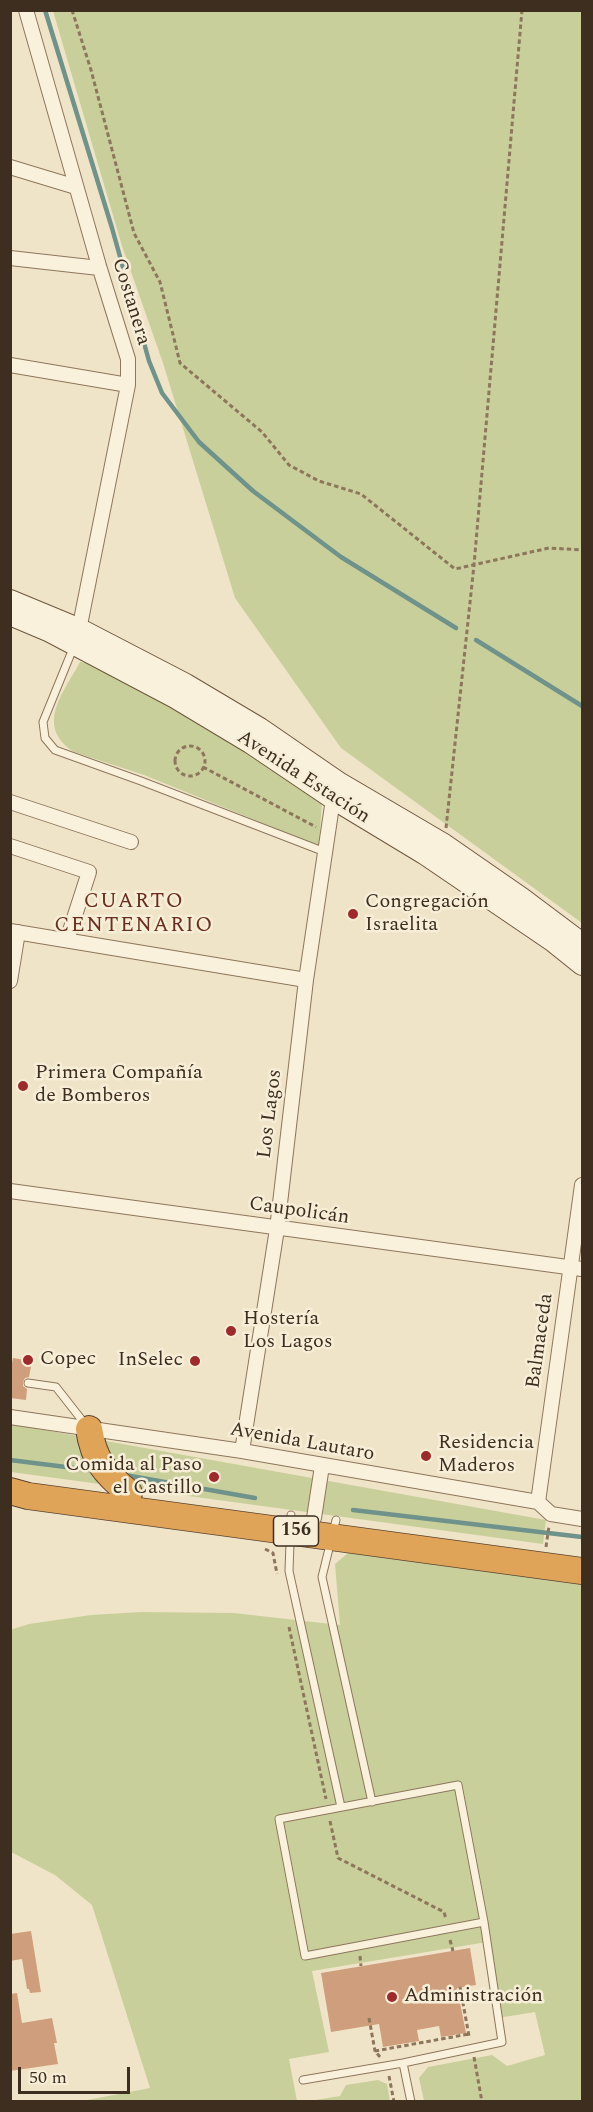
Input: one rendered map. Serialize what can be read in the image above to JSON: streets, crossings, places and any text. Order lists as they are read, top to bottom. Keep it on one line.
{"streets":{"highway":["156"],"street":["Costanera","Avenida Estación","Los Lagos","Caupolicán","Balmaceda","Avenida Lautaro"]},"crossings":[["Costanera","Avenida Estación"],["Avenida Estación","Los Lagos"],["Los Lagos","Caupolicán"],["Los Lagos","Avenida Lautaro"],["Caupolicán","Balmaceda"],["Balmaceda","Avenida Lautaro"]],"districts":["CUARTO CENTENARIO"],"places":["Congregación Israelita","Primera Compañía de Bomberos","Hostería Los Lagos","Copec","InSelec","Residencia Maderos","Comida al Paso el Castillo","Administración"],"scale_bar":"50 m"}
